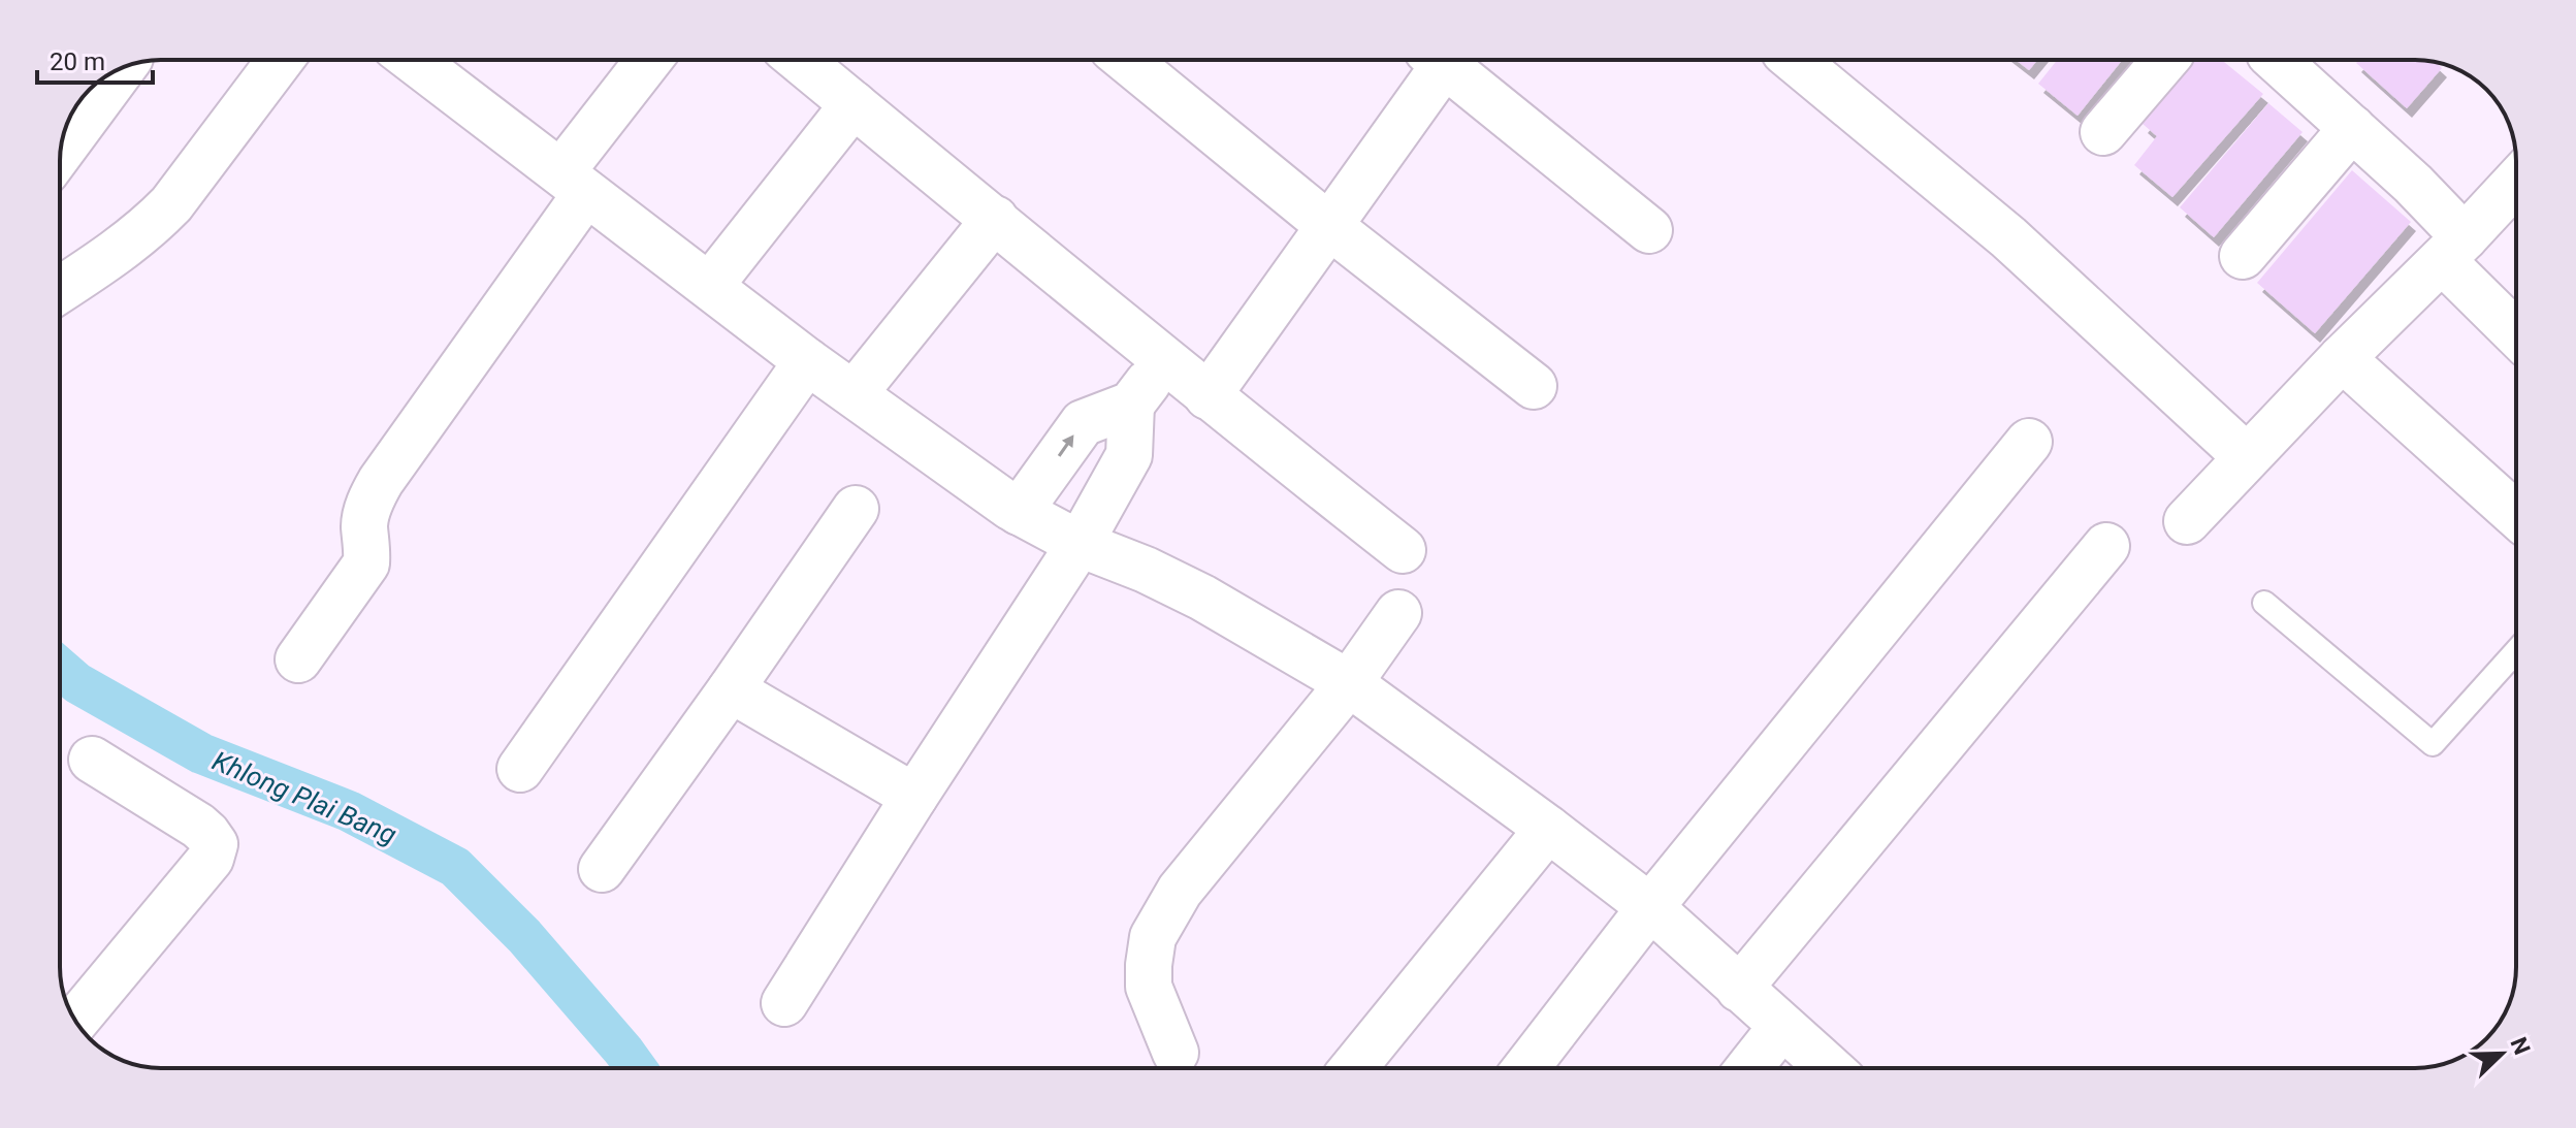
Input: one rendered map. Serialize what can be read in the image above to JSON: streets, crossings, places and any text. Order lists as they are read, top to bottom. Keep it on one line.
{"water":["Khlong Plai Bang"],"scale_bar":"20 m","north":"top right"}
